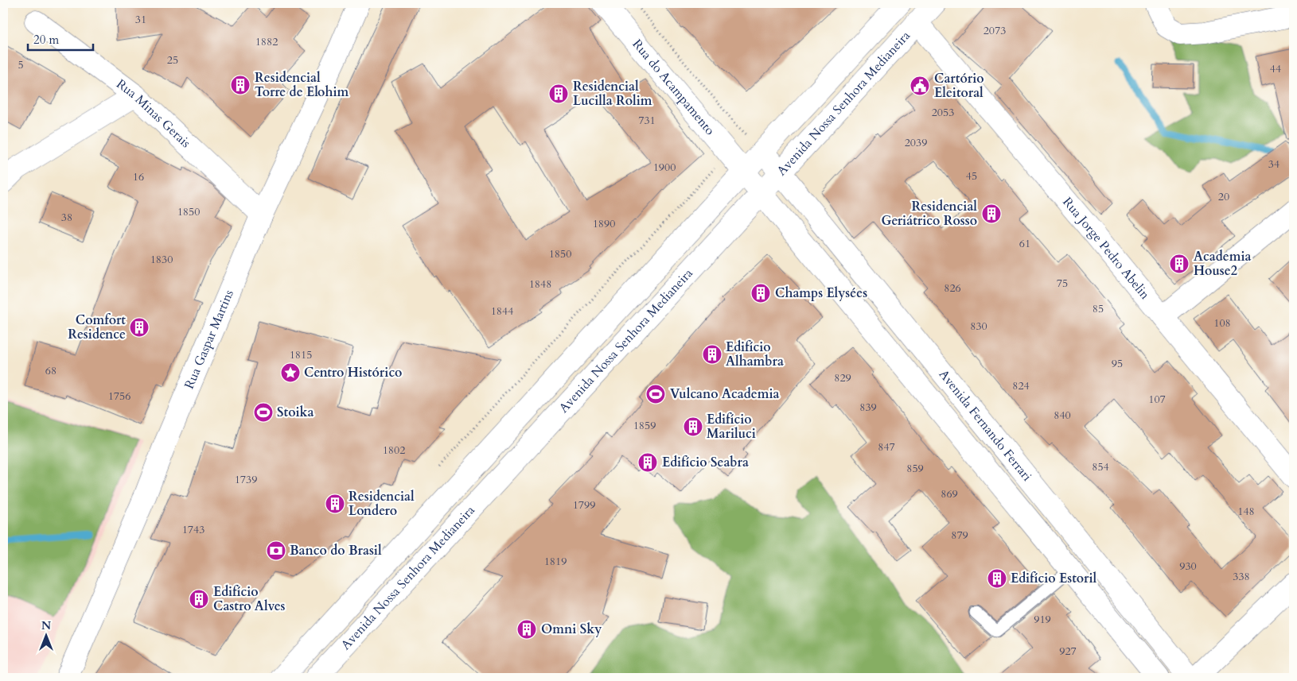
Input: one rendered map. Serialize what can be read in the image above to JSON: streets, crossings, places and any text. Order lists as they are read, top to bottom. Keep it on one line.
{"streets":{"main road":["Rua do Acampamento","Avenida Nossa Senhora Medianeira","Rua Minas Gerais","Rua Jorge Pedro Abelin","Rua Gaspar Martins","Avenida Fernando Ferrari"]},"crossings":[["Rua do Acampamento","Avenida Nossa Senhora Medianeira"],["Rua do Acampamento","Avenida Fernando Ferrari"],["Avenida Nossa Senhora Medianeira","Rua Jorge Pedro Abelin"],["Avenida Nossa Senhora Medianeira","Avenida Fernando Ferrari"],["Rua Minas Gerais","Rua Gaspar Martins"]],"places":{"building":["Residencial Torre de Elohim","Residencial Lucilla Rolim","Residencial Geriátrico Rosso","Academia House2","Champs Elysées","Comfort Residence","Edifício Alhambra","Edifício Mariluci","Edifício Seabra","Residencial Londero","Edifício Estoril","Edifício Castro Alves","Omni Sky"],"public building":["Cartório Eleitoral"],"place":["Centro Histórico"],"sports":["Vulcano Academia","Stoika"],"bank":["Banco do Brasil"]},"house_numbers":["31","2073","1882","25","5","44","2053","731","2039","34","1900","45","16","20","1850","38","1890","61","1850","1830","75","1848","826","85","1844","108","830","1815","95","68","829","824","1756","107","839","840","1859","847","1802","854","859","1739","869","1799","148","1743","879","1819","930","338","919","927"],"scale_bar":"20 m","north":"top"}
